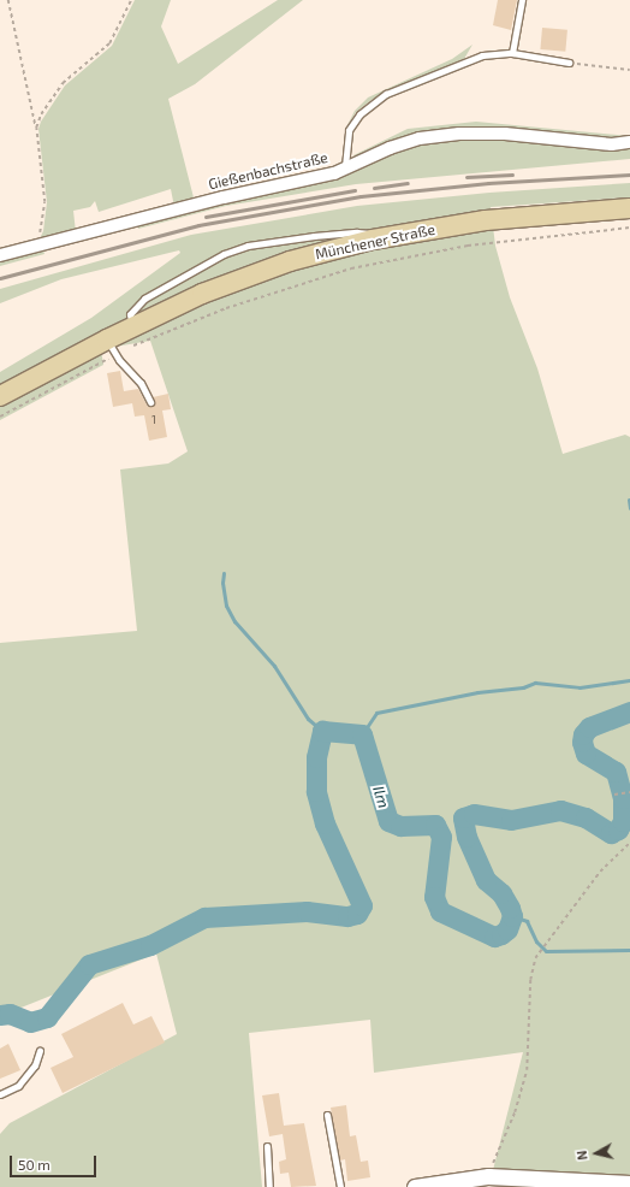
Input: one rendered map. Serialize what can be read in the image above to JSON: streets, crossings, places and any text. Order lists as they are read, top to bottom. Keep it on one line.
{"streets":{"main road":["Münchener Straße"],"street":["Gießenbachstraße"]},"water":["Ilm"],"house_numbers":["1"],"scale_bar":"50 m","north":"left"}
